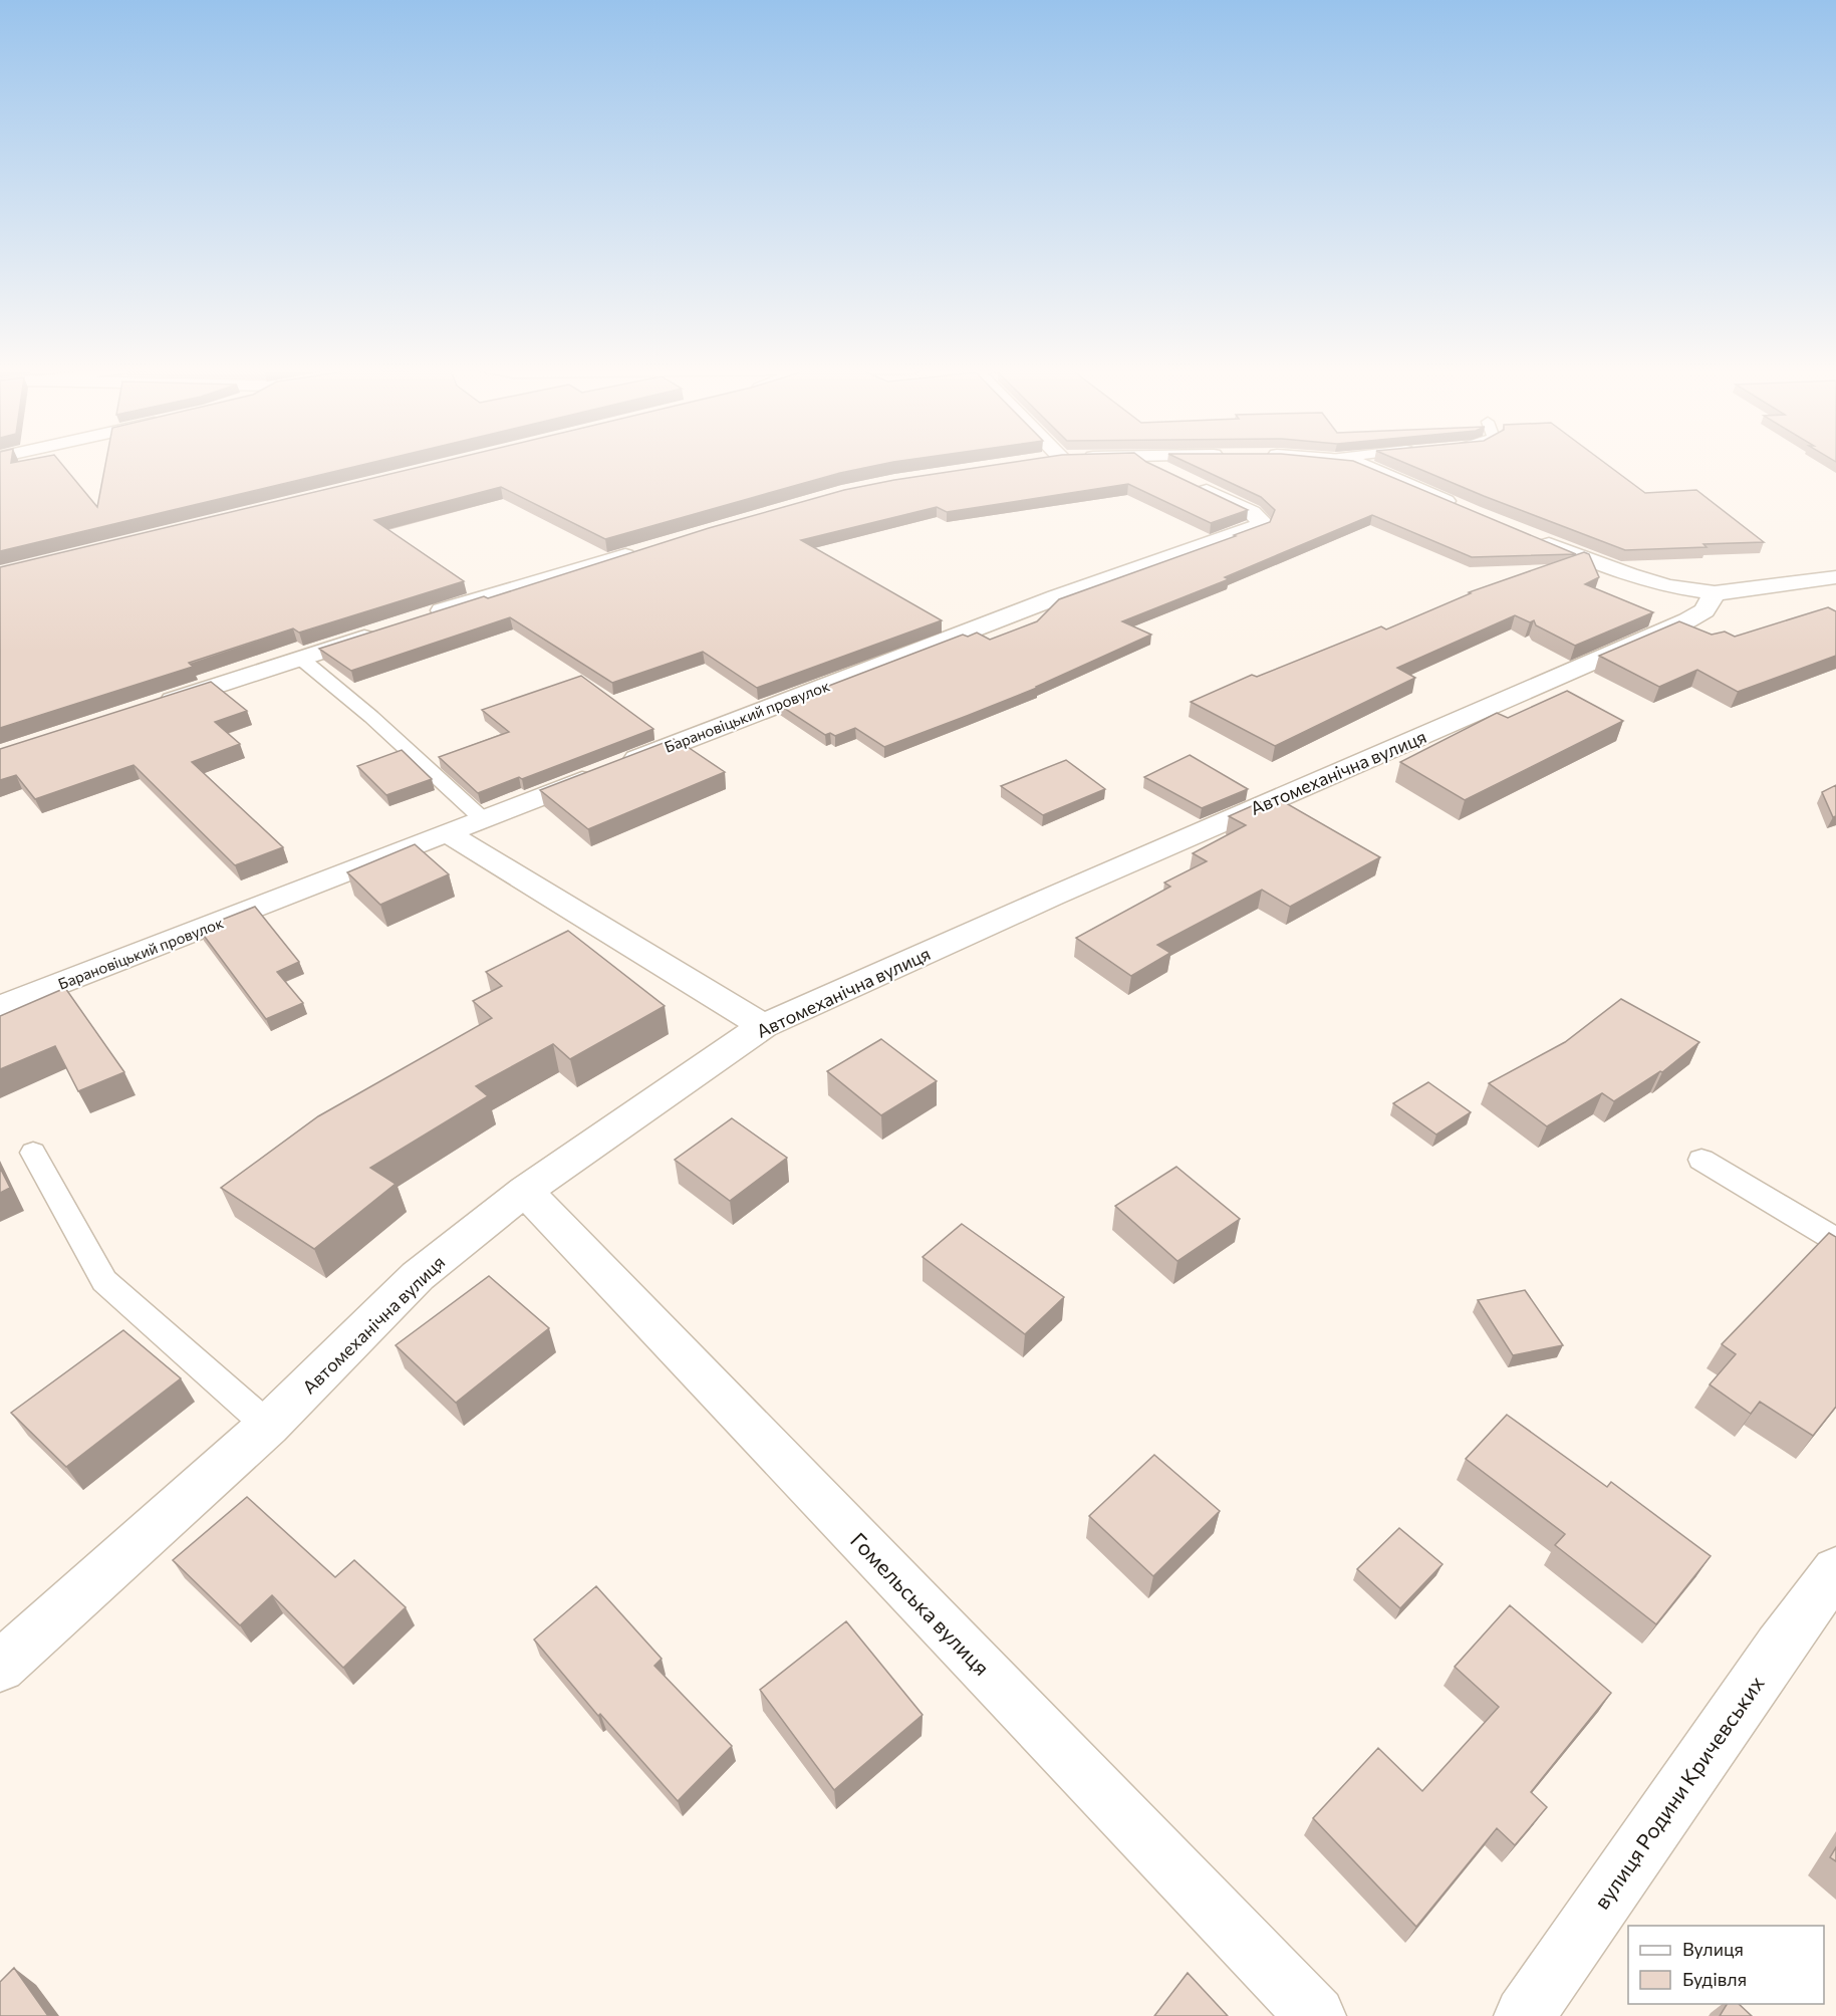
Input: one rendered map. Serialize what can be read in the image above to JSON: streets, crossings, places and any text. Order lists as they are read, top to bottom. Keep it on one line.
{"streets":{"street":["Барановіцький провулок","Автомеханічна вулиця","Гомельська вулиця","вулиця Родини Кричевських"]},"crossings":[["Автомеханічна вулиця","Гомельська вулиця"]],"legend":["Вулиця","Будівля"]}
